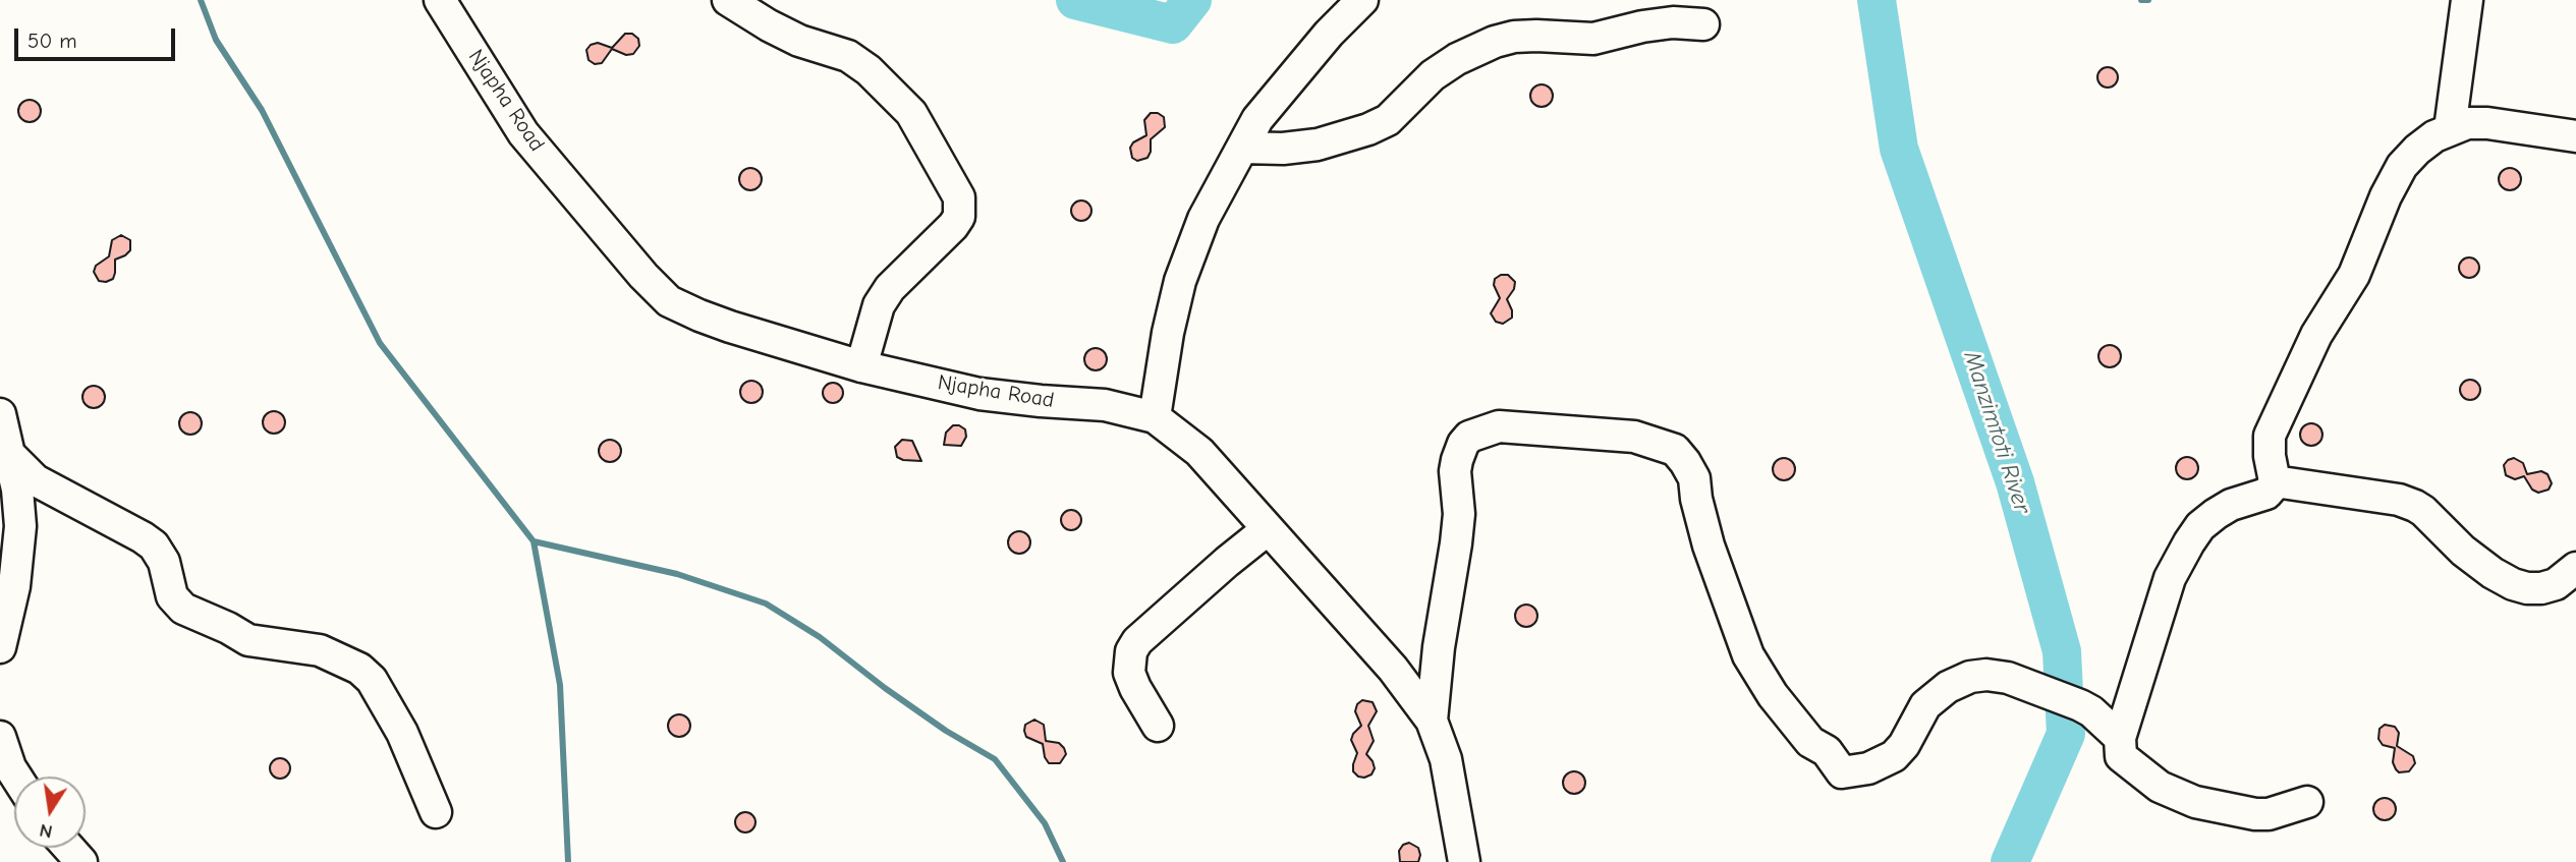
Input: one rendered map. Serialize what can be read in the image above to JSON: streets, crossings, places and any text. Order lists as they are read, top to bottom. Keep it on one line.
{"streets":{"street":["Njapha Road"]},"water":["Manzimtoti River"],"scale_bar":"50 m","north":"bottom"}
